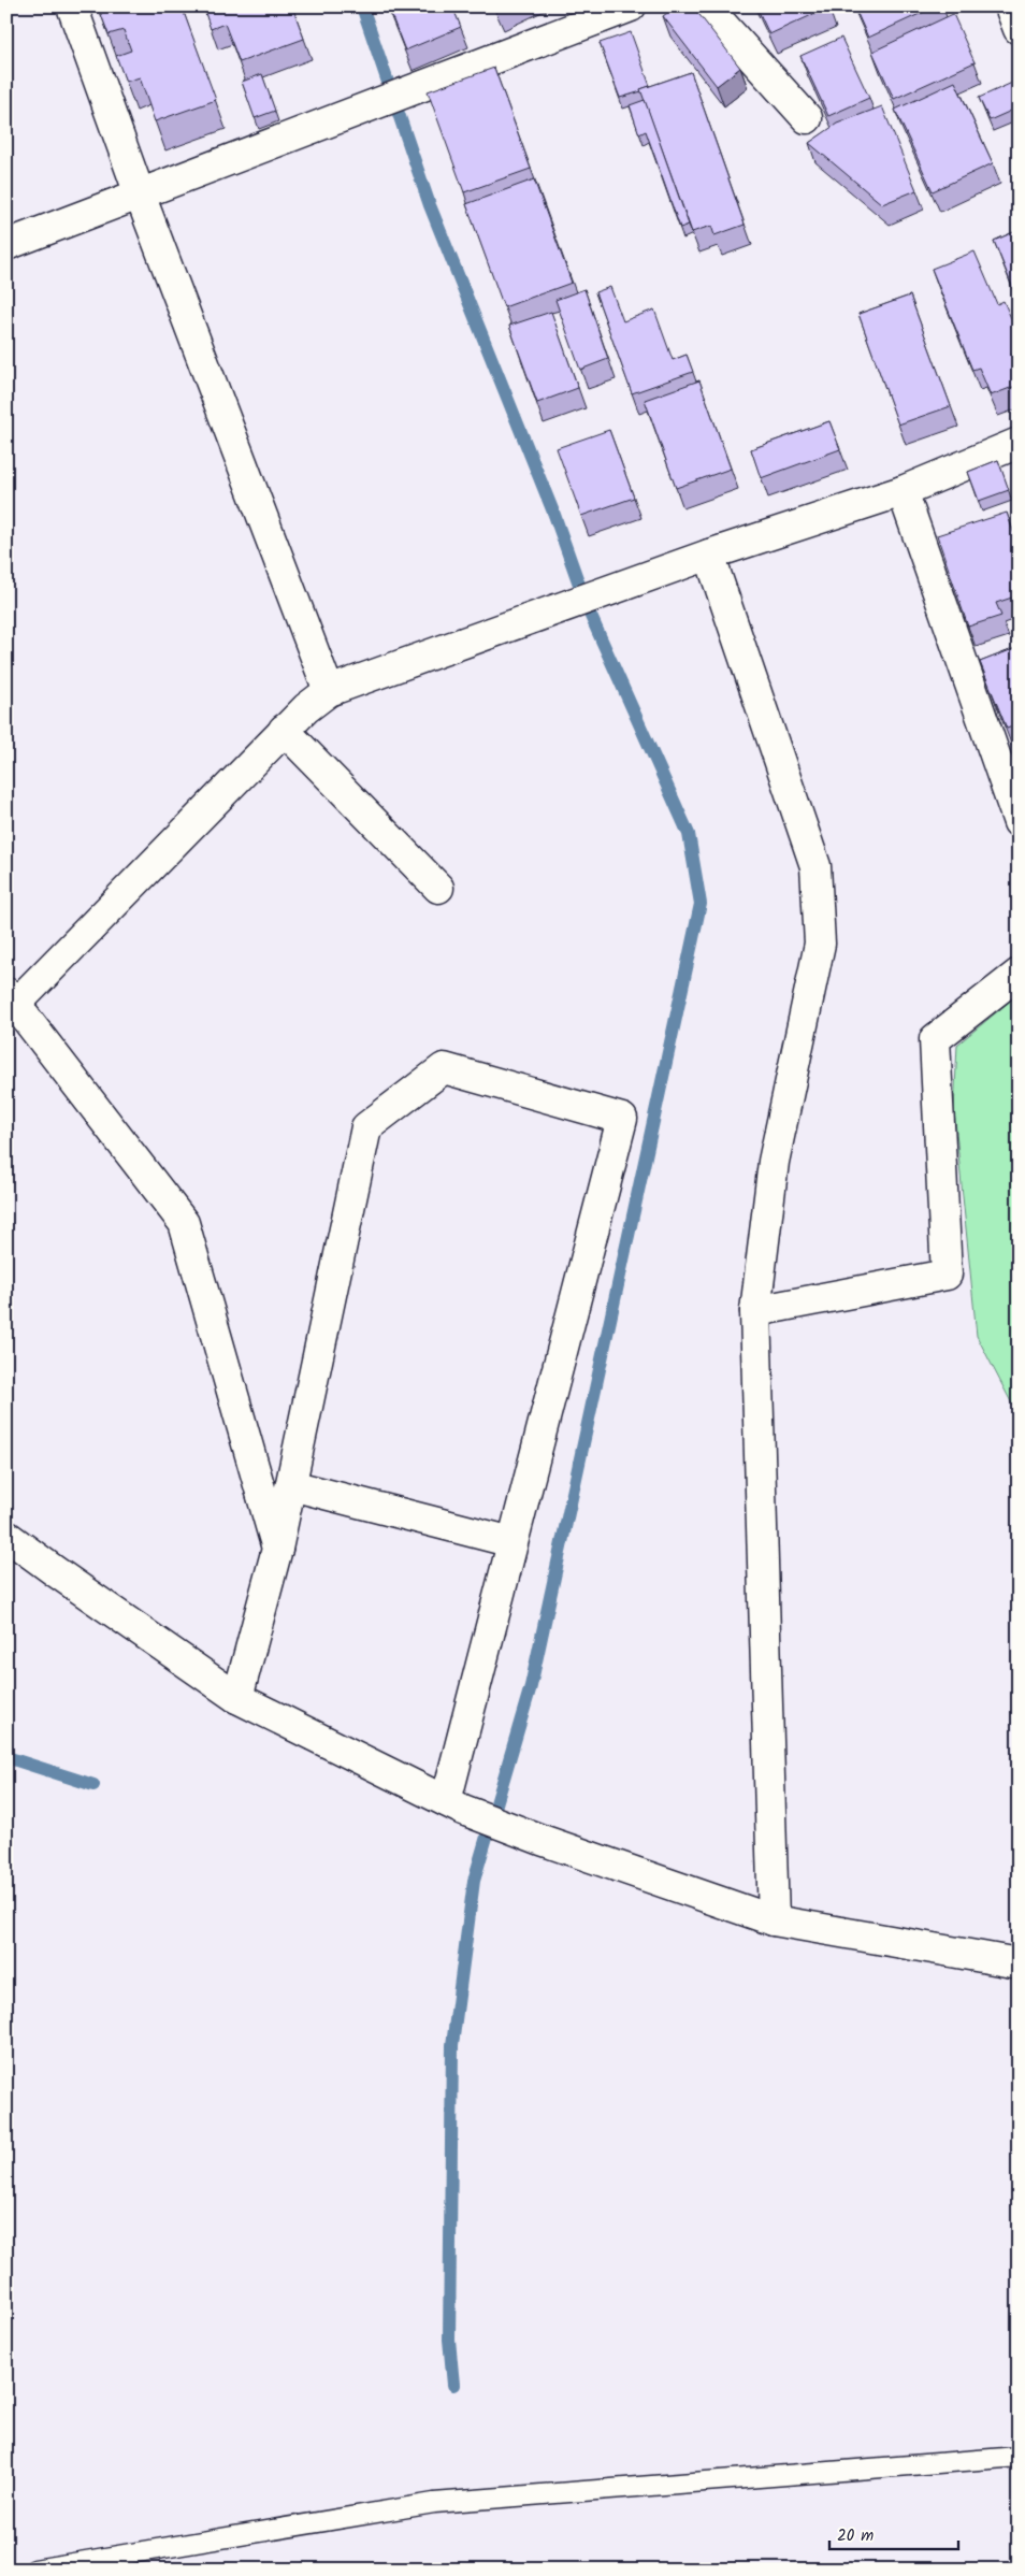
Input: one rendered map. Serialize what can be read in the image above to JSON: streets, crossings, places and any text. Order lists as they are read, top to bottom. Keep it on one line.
{"scale_bar":"20 m"}
